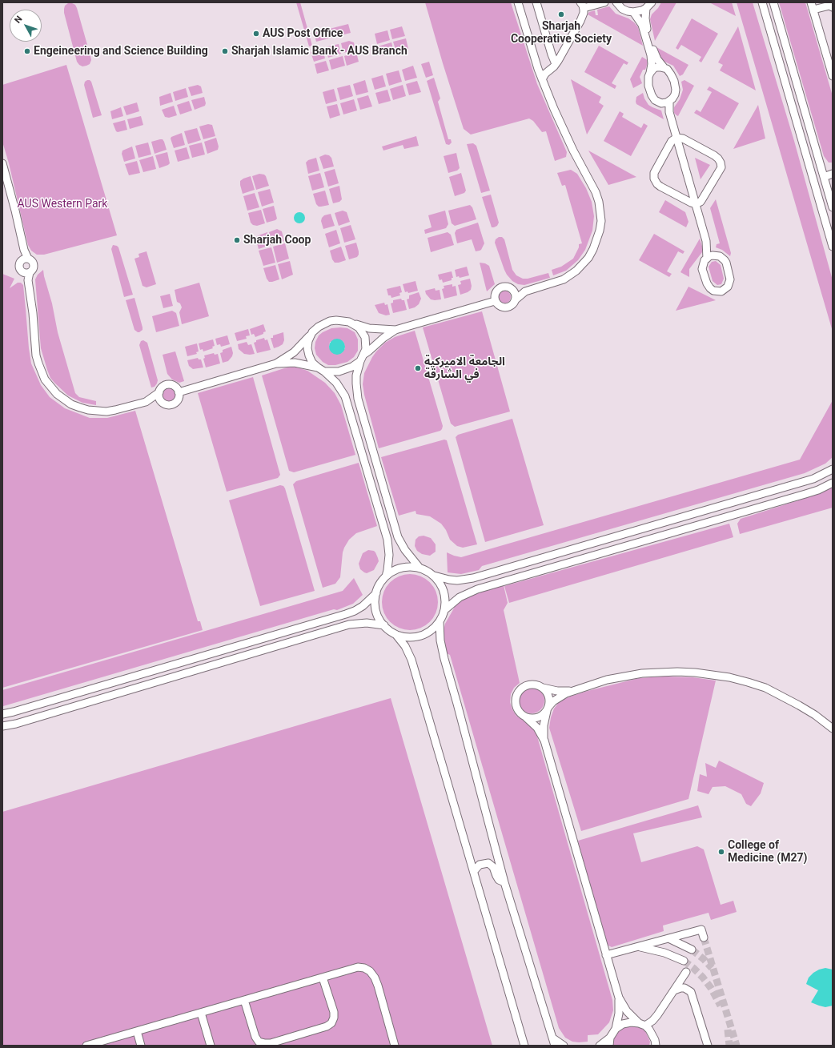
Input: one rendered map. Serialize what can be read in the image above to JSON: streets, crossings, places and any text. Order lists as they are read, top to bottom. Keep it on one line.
{"parks":["AUS Western Park"],"places":["Sharjah Cooperative Society","AUS Post Office","Engeineering and Science Building","Sharjah Islamic Bank - AUS Branch","Sharjah Coop","الجامعة الاميركية في الشارقة","College of Medicine (M27)"],"north":"top left"}
